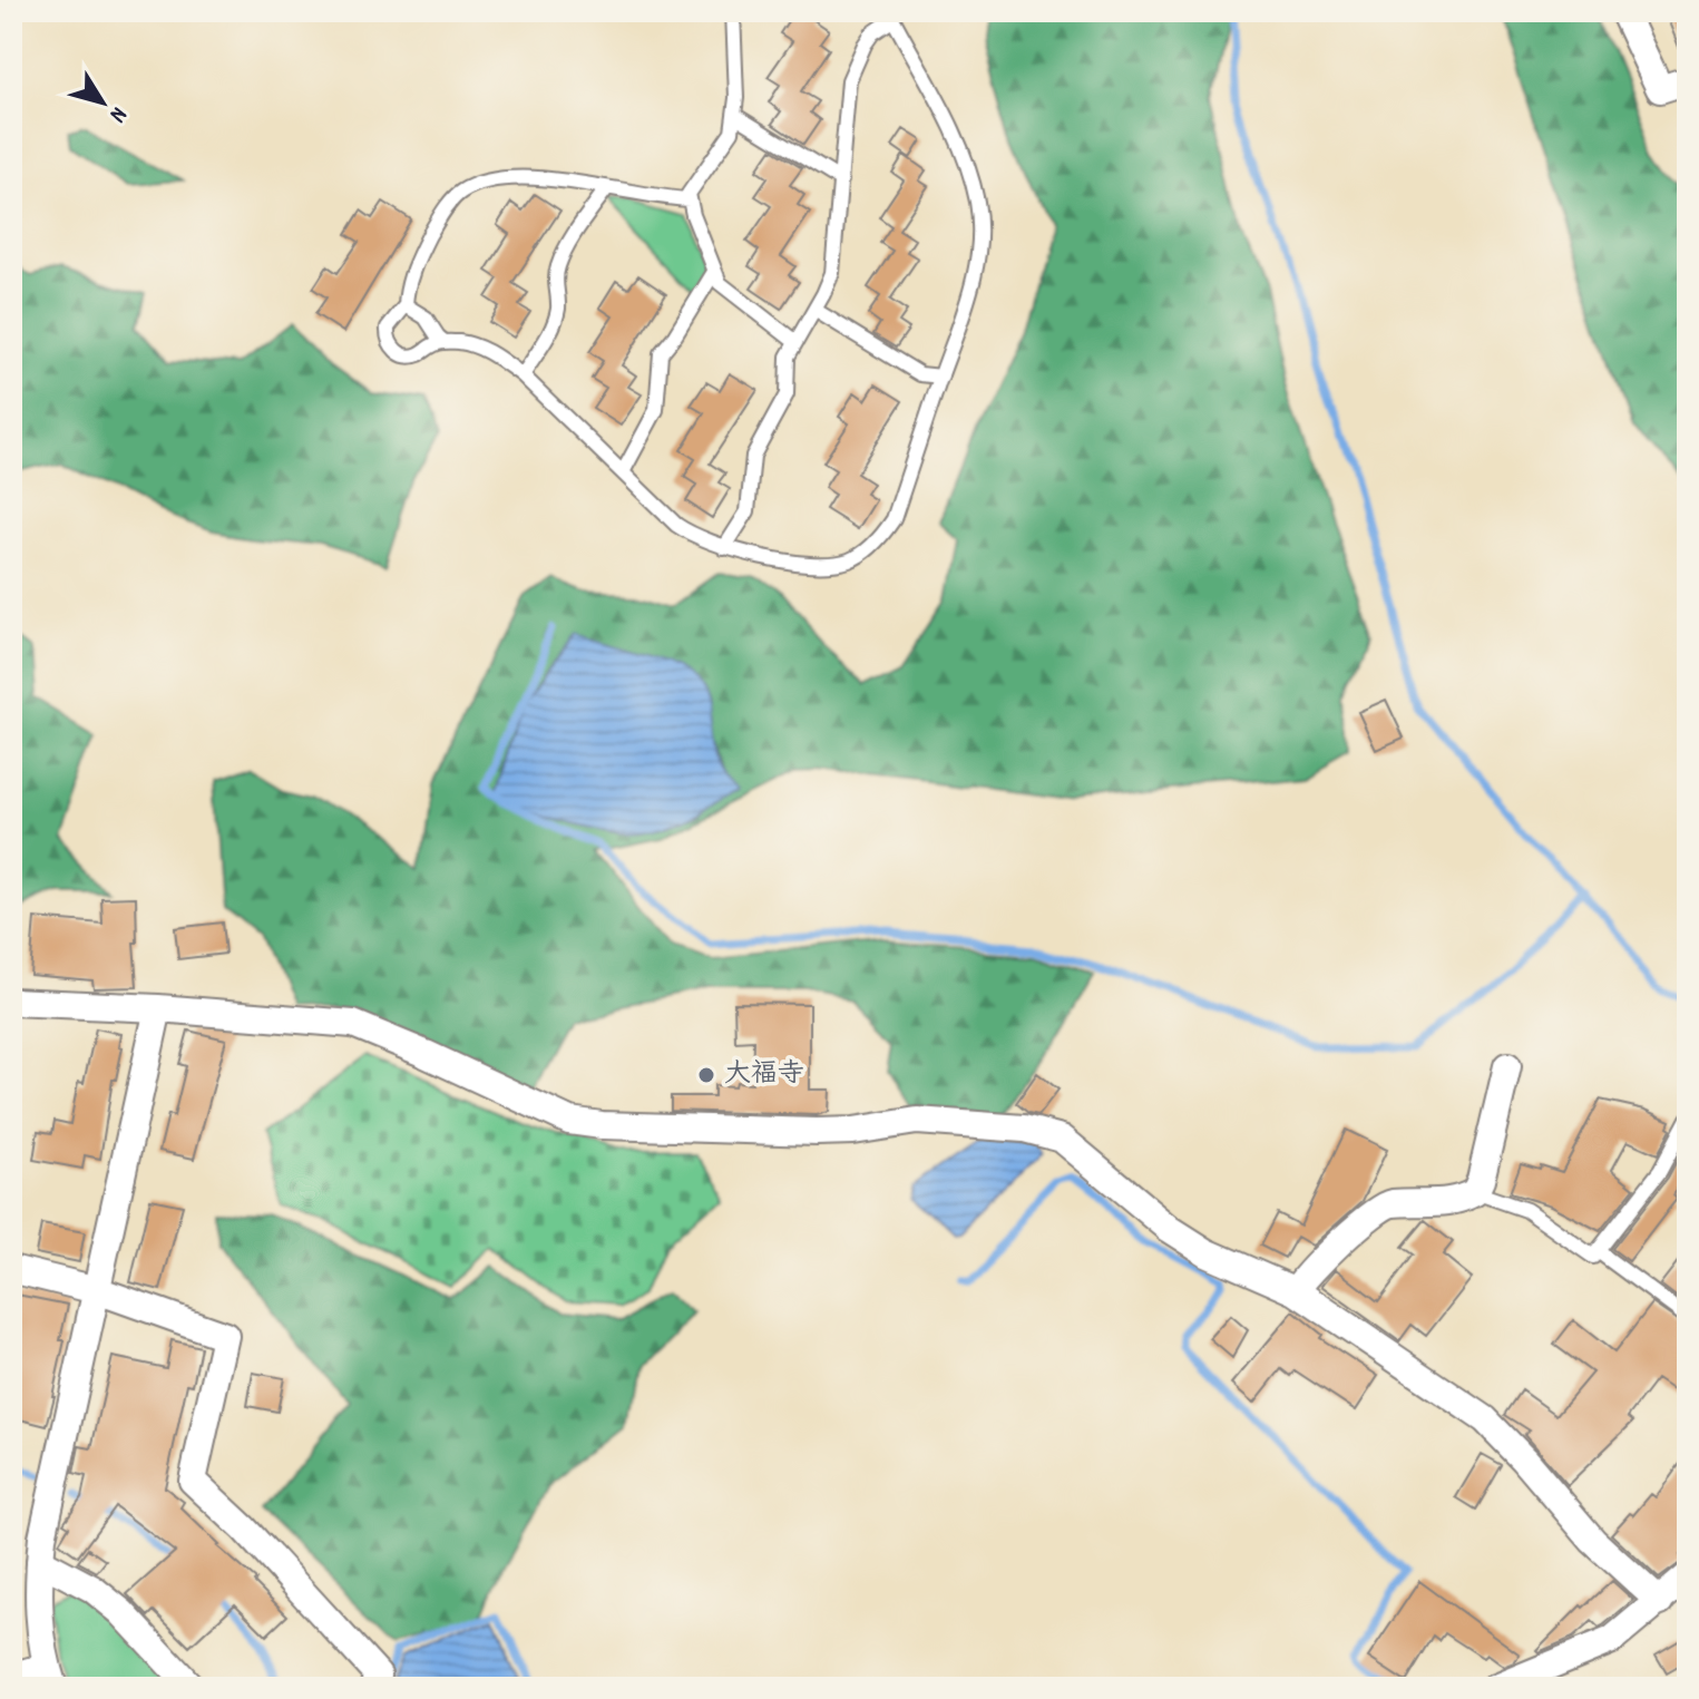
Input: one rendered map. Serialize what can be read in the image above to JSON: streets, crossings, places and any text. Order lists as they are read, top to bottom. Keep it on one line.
{"places":["大福寺"],"north":"bottom right"}
